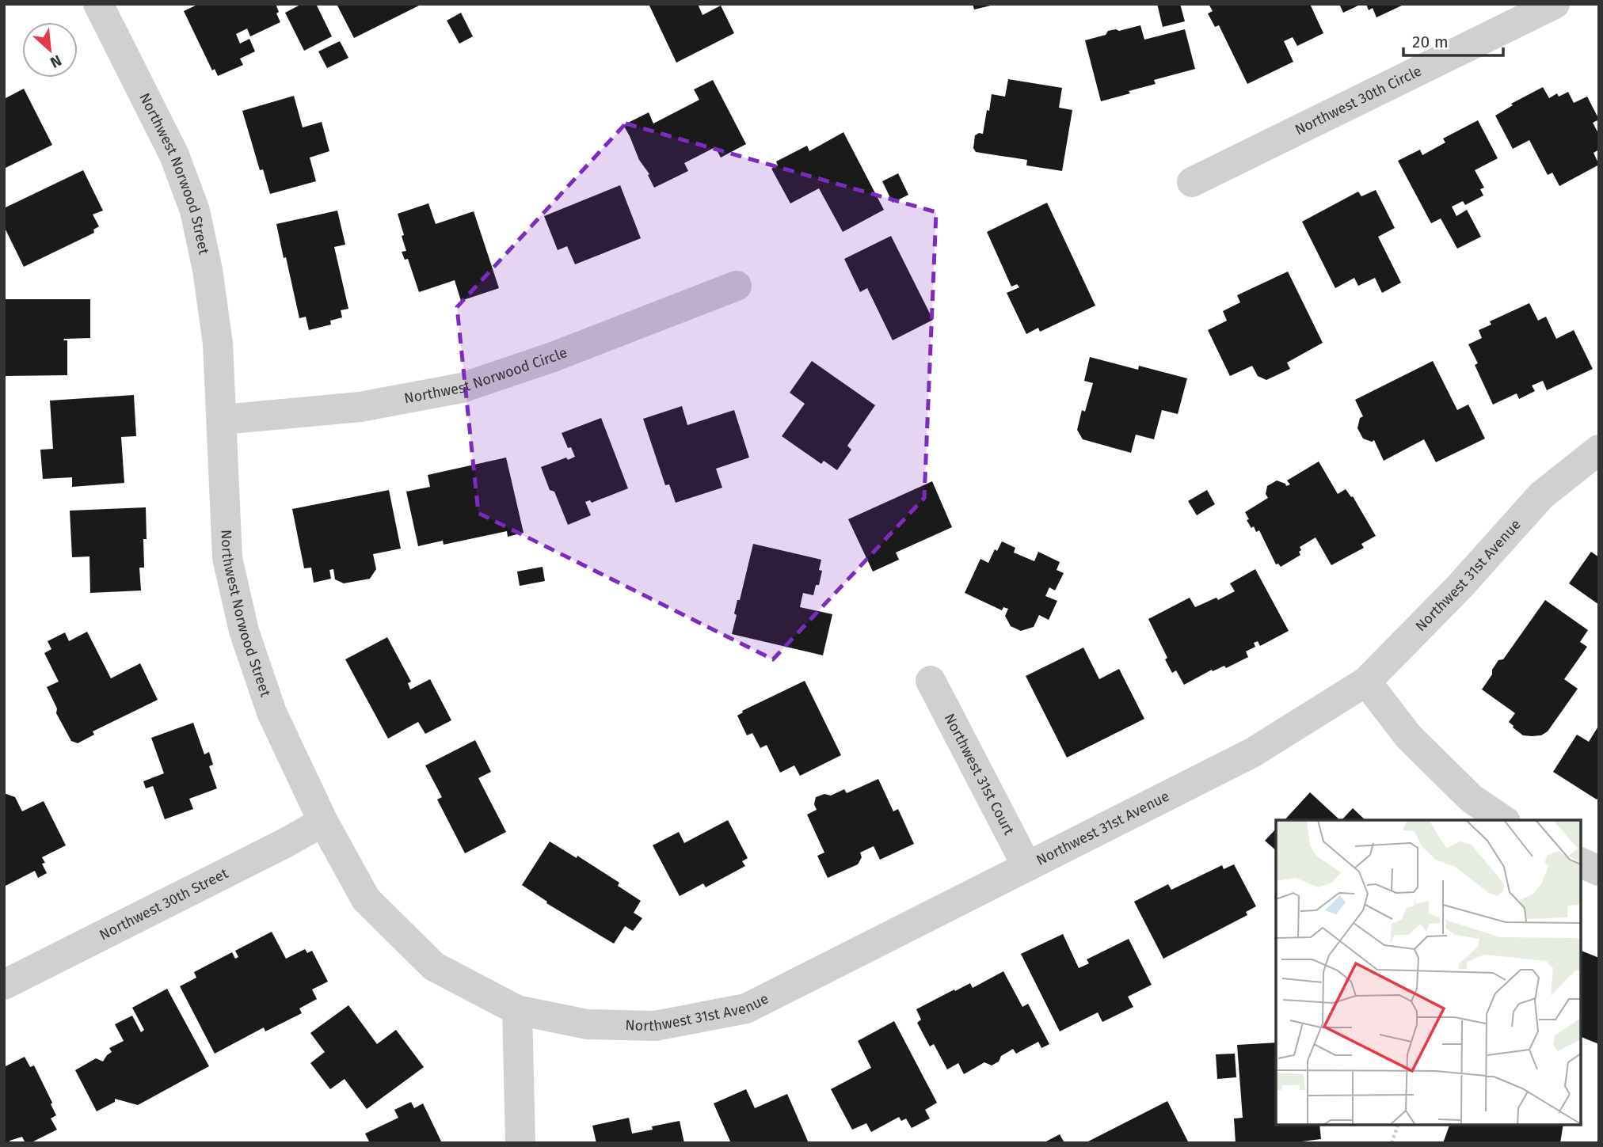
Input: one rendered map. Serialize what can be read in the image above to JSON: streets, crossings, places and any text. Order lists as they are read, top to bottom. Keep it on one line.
{"streets":{"street":["Northwest 30th Circle","Northwest Norwood Street","Northwest Norwood Circle","Northwest 31st Avenue","Northwest 31st Court","Northwest 30th Street"]},"crossings":[["Northwest Norwood Street","Northwest Norwood Circle"],["Northwest Norwood Street","Northwest 31st Avenue"],["Northwest Norwood Street","Northwest 30th Street"],["Northwest 31st Avenue","Northwest 31st Court"]],"scale_bar":"20 m","north":"bottom right"}
